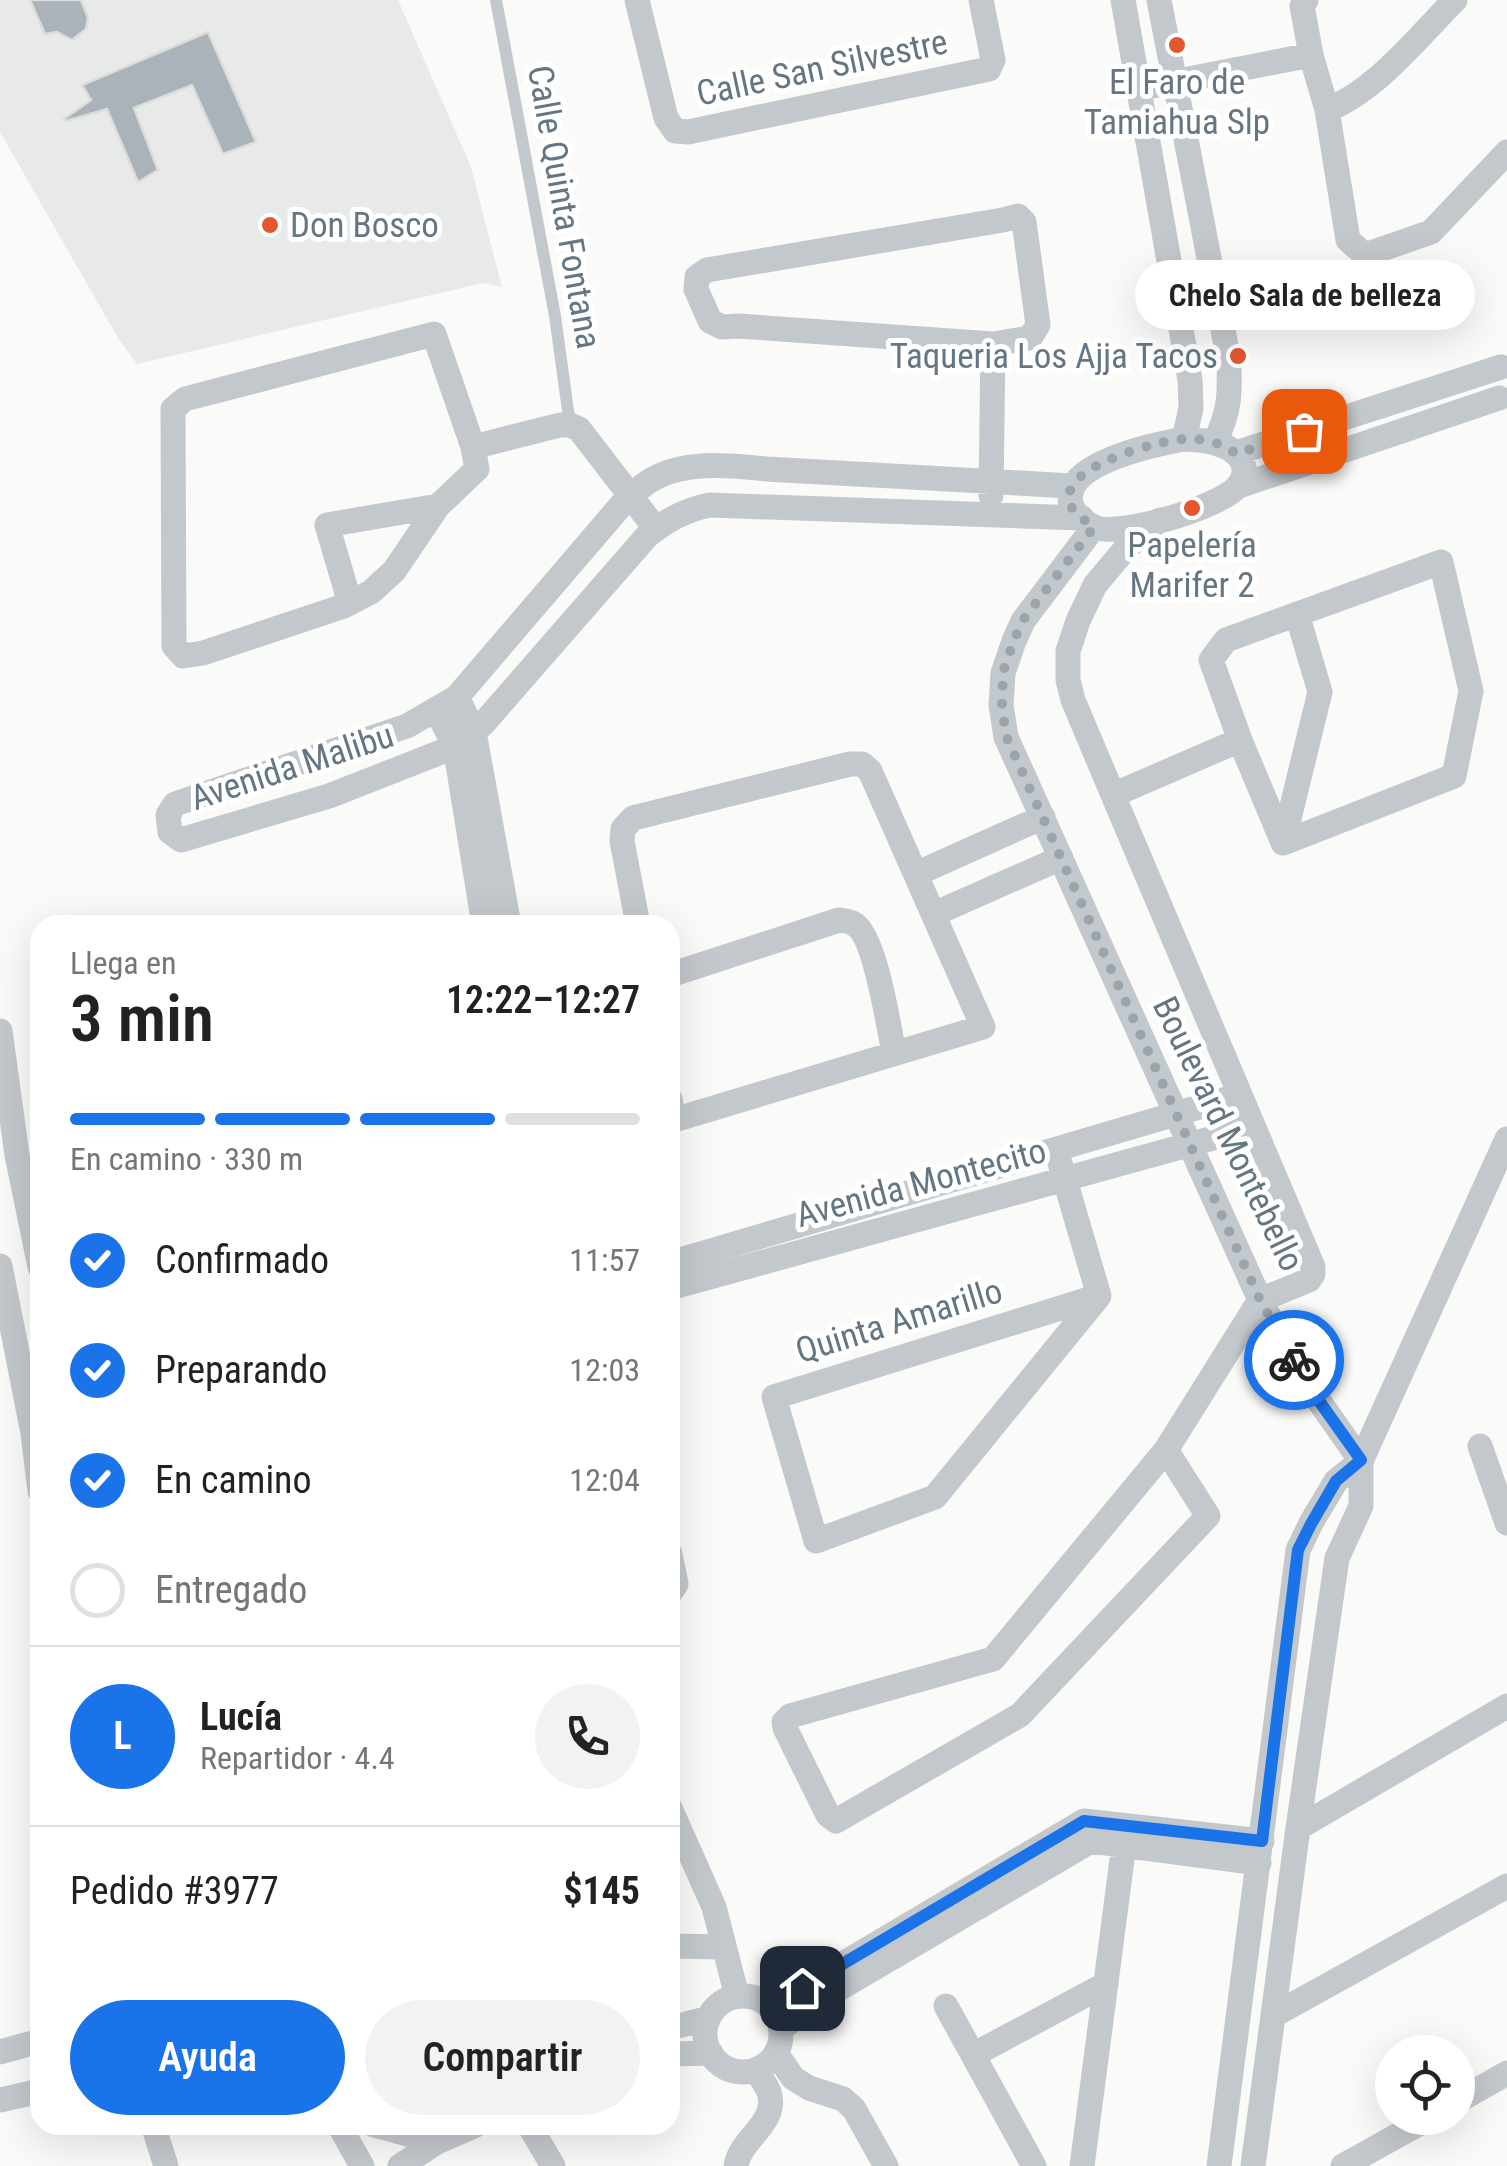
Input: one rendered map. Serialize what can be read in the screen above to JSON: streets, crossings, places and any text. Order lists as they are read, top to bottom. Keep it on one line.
{"streets":{"street":["Calle San Silvestre","Avenida Malibu","Boulevard Montebello","Avenida Montecito","Quinta Amarillo"],"lane":["Calle Quinta Fontana"]},"crossings":[["Avenida Malibu","Boulevard Montebello"],["Boulevard Montebello","Avenida Montecito"]],"places":["El Faro de Tamiahua Slp","Don Bosco","Taqueria Los Ajja Tacos","Chelo Sala de belleza","Papelería Marifer 2"],"page":{"bubble":"Chelo Sala de belleza","heading":["3 min","Llega en","12:22–12:27"],"panel":["Lucía","Repartidor · 4.4","Pedido #3977","$145"],"bar":"En camino · 330 m","list":[["Confirmado","11:57"],["Preparando","12:03"],["En camino","12:04"],"Entregado"],"round":"L","buttons":["Ayuda","Compartir"]}}
